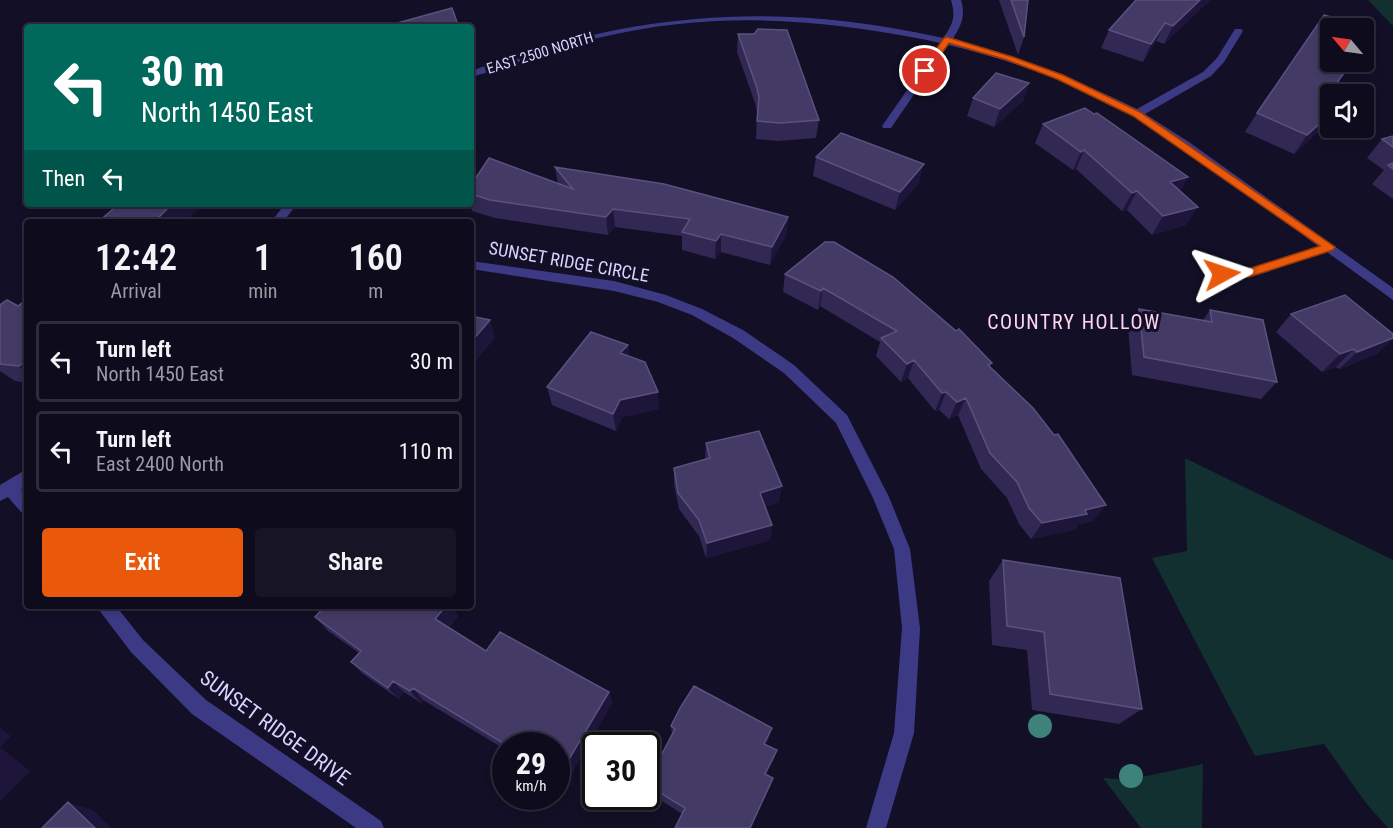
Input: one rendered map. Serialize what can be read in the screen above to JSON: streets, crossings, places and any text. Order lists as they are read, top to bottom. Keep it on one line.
{"streets":{"street":["EAST 2500 NORTH","SUNSET RIDGE CIRCLE","SUNSET RIDGE DRIVE"]},"districts":["COUNTRY HOLLOW"],"north":"top left","page":{"turn":["30 m","North 1450 East"],"then":"Then","eta":["12:42","Arrival","1","min","160","m"],"list":[{"name":"Turn left","note":"North 1450 East","value":"30 m"},{"name":"Turn left","note":"East 2400 North","value":"110 m"}],"buttons":["Exit","Share"],"speed":"29 km/h","limit":"30"}}
